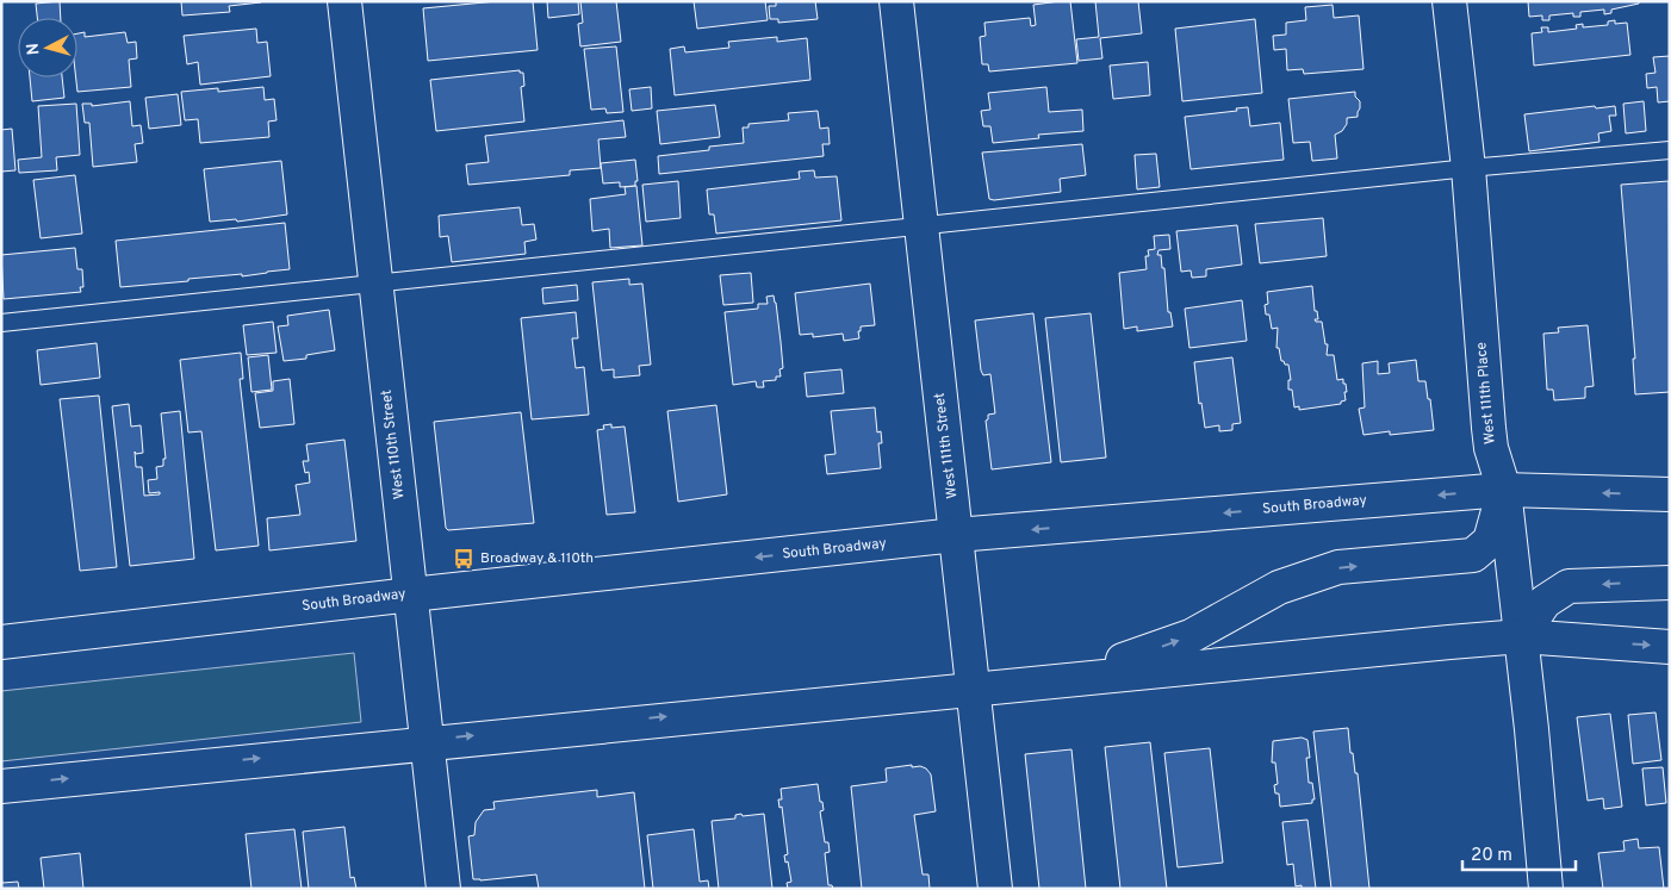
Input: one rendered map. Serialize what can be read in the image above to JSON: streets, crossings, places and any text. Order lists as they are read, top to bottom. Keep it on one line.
{"streets":{"main road":["West 111th Place","West 110th Street","West 111th Street","South Broadway"]},"crossings":[["West 111th Place","South Broadway"],["West 110th Street","South Broadway"],["West 111th Street","South Broadway"]],"places":{"bus stop":["Broadway & 110th"]},"scale_bar":"20 m","north":"left"}
